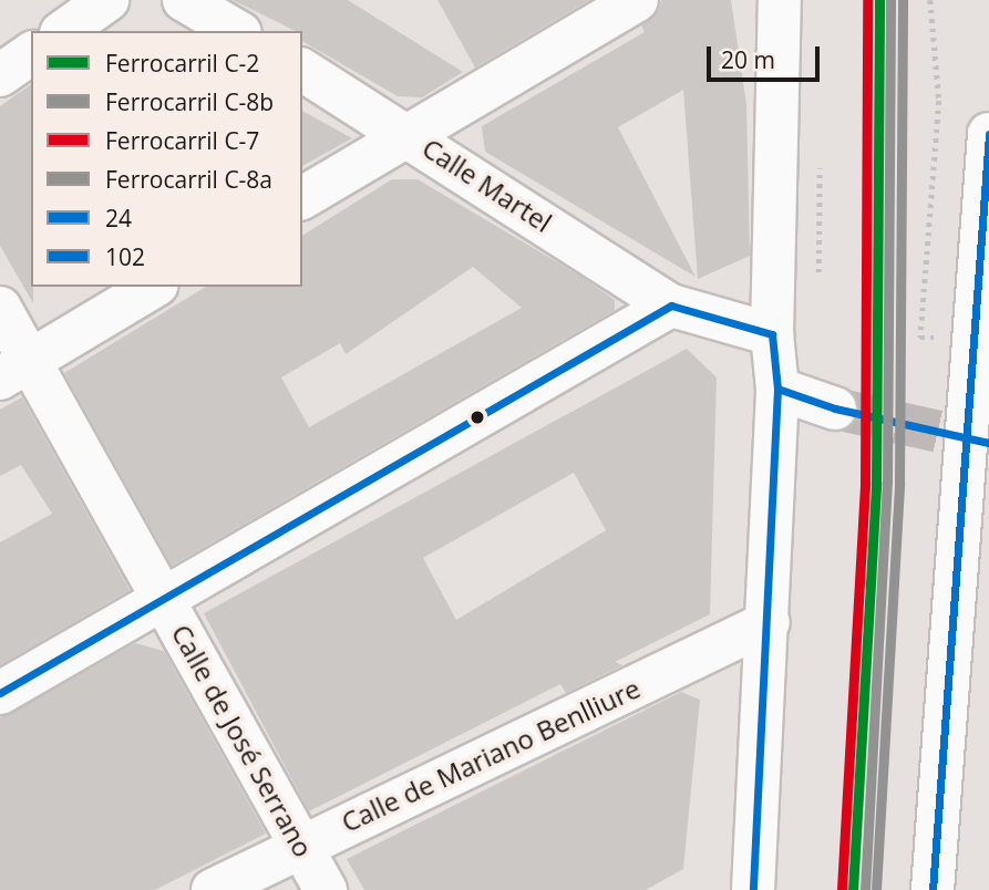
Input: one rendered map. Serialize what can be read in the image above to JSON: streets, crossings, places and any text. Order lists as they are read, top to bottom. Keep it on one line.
{"streets":{"street":["Calle Martel","Calle de José Serrano","Calle de Mariano Benlliure"]},"crossings":[["Calle de José Serrano","Calle de Mariano Benlliure"]],"lines":["rail line C-2","rail line C-8b","rail line C-7","rail line C-8a","transit line 102","transit line 24"],"legend":["Ferrocarril C-2","Ferrocarril C-8b","Ferrocarril C-7","Ferrocarril C-8a","24","102"],"scale_bar":"20 m"}
